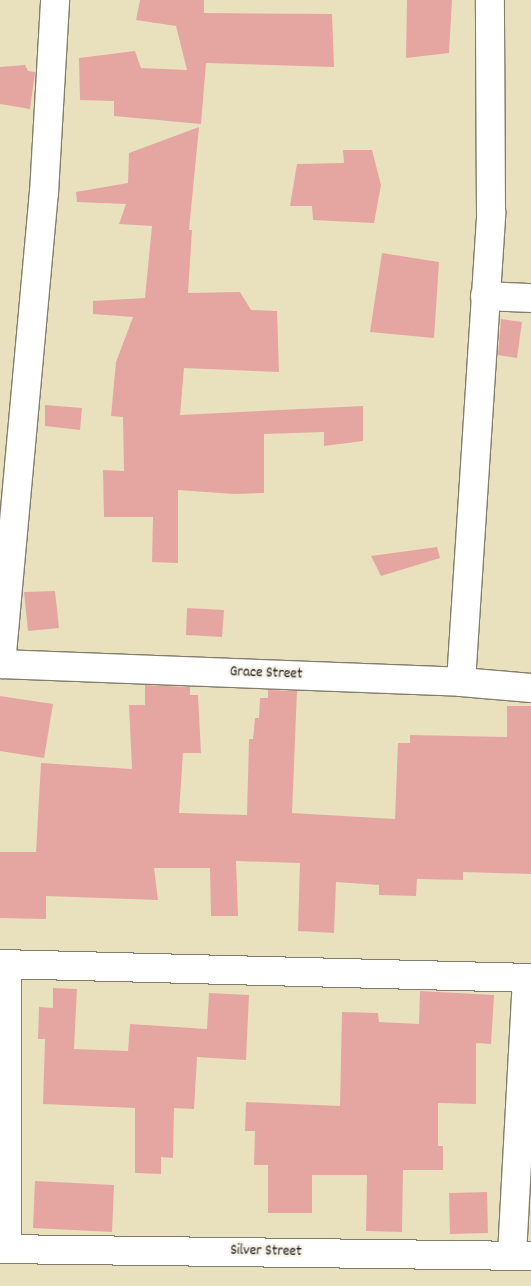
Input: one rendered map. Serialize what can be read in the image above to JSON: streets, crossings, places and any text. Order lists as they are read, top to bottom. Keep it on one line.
{"streets":{"street":["Grace Street","Silver Street"]}}
